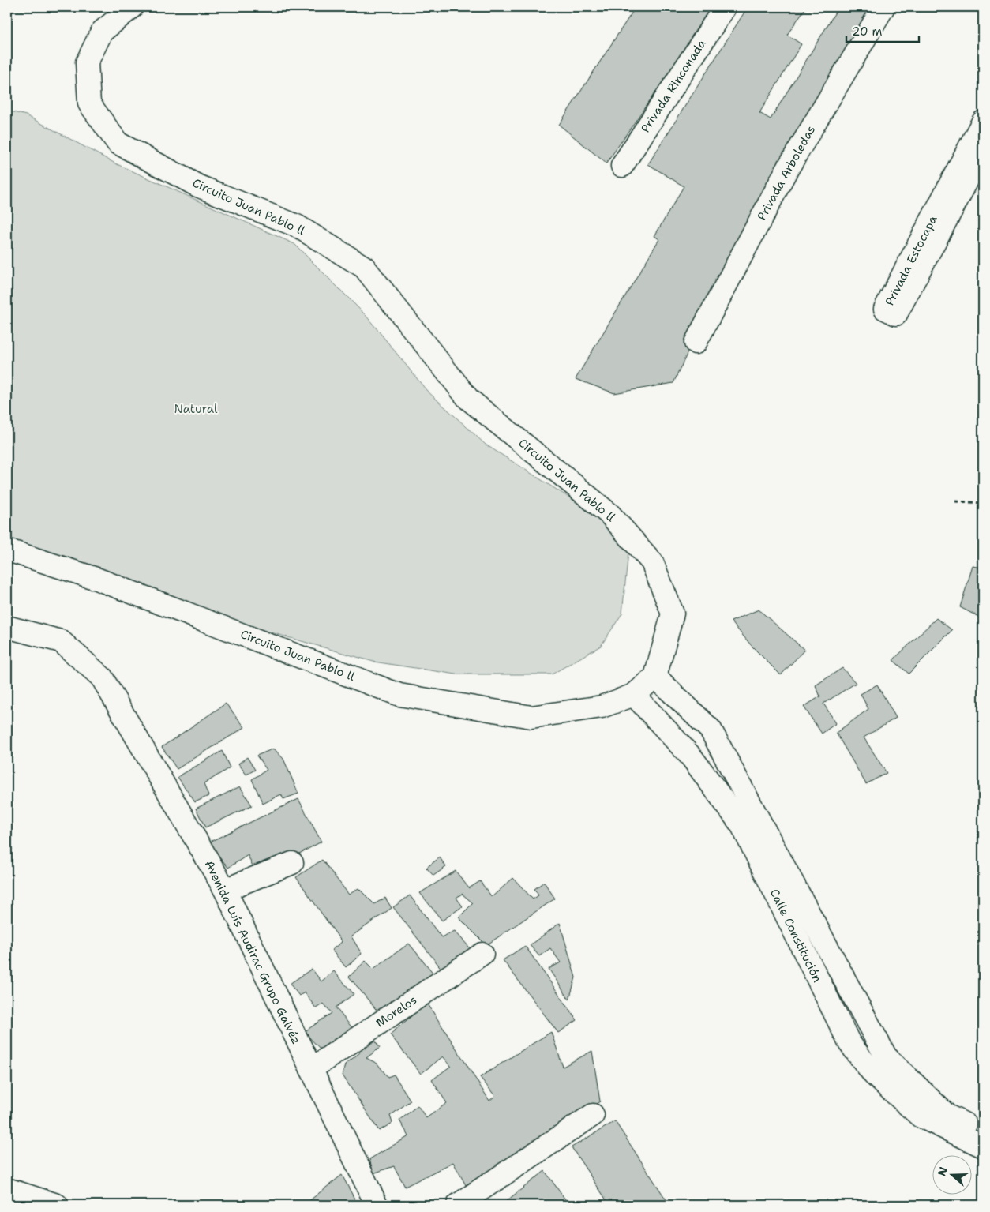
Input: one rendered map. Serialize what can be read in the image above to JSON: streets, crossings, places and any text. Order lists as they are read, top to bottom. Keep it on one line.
{"streets":{"street":["Privada Rinconada","Privada Arboledas","Circuito Juan Pablo ll","Privada Estocapa","Calle Constitución","Avenida Luís Audirac Grupo Galvéz","Morelos"]},"crossings":[["Circuito Juan Pablo ll","Calle Constitución"],["Avenida Luís Audirac Grupo Galvéz","Morelos"]],"parks":["Natural"],"scale_bar":"20 m","north":"left"}
